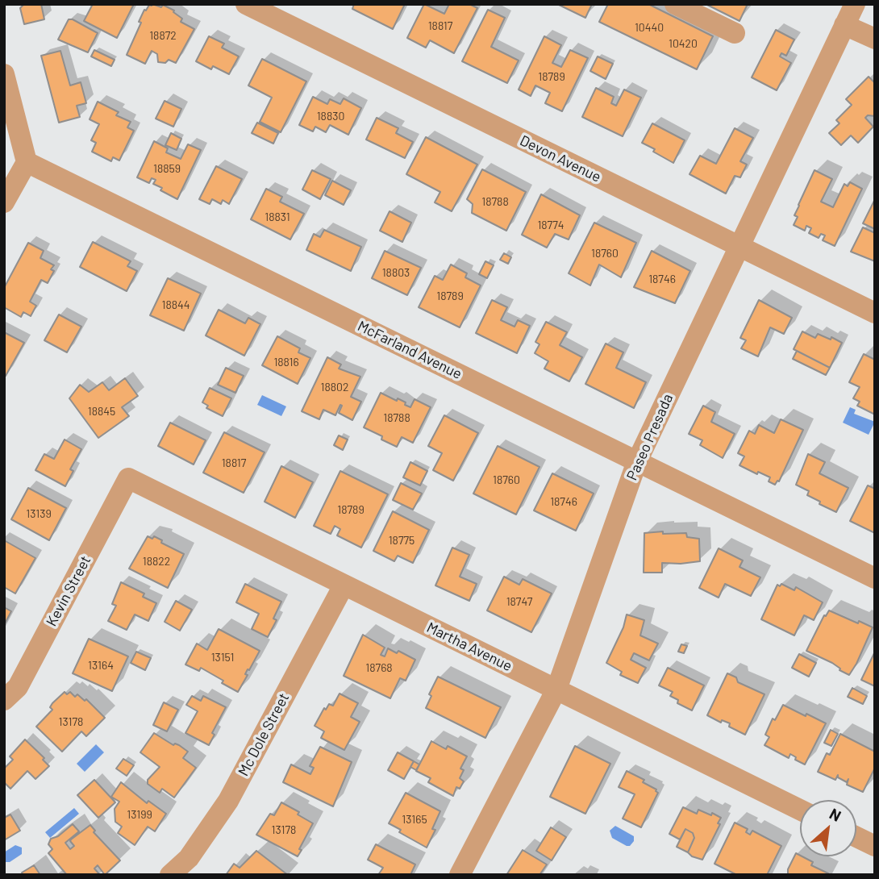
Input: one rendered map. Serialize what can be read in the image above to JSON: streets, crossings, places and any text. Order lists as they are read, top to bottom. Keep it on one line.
{"streets":{"street":["Devon Avenue","McFarland Avenue","Paseo Presada","Kevin Street","Martha Avenue","Mc Dole Street"]},"crossings":[["Devon Avenue","Paseo Presada"],["McFarland Avenue","Paseo Presada"],["Paseo Presada","Martha Avenue"],["Kevin Street","Martha Avenue"],["Martha Avenue","Mc Dole Street"]],"house_numbers":["18817","10440","18872","10420","18789","18830","18859","18788","18831","18774","18760","18803","18746","18789","18844","18816","18802","18845","18788","18817","18760","18746","18789","13139","18775","18822","18747","13151","13164","18768","13178","13199","13165","13178"],"north":"top right"}
